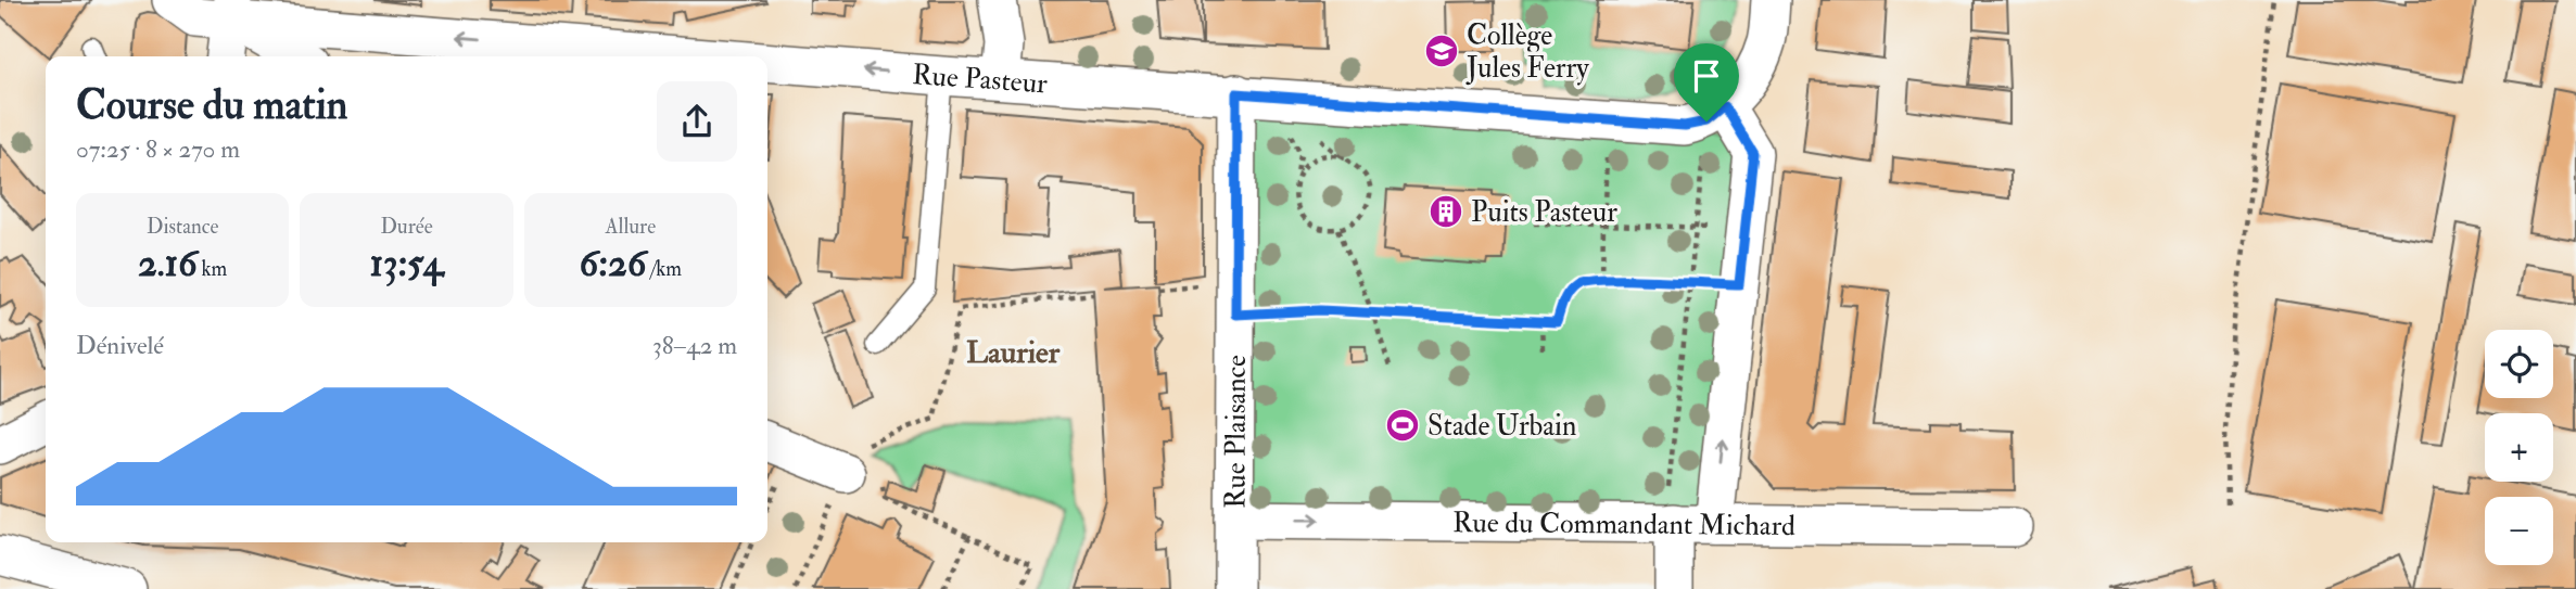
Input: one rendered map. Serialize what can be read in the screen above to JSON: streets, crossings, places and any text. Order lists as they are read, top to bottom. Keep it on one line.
{"streets":{"street":["Rue Pasteur","Rue Plaisance","Rue du Commandant Michard"]},"crossings":[["Rue Pasteur","Rue Plaisance"],["Rue Plaisance","Rue du Commandant Michard"]],"one_way":["Rue Pasteur","Rue du Commandant Michard"],"districts":["Laurier"],"places":{"school or university":["Collège Jules Ferry"],"building":["Puits Pasteur"],"sports":["Stade Urbain"]},"page":{"heading":["Course du matin","07:25 · 8 × 270 m"],"stats":[["Distance","2.16 km"],["Durée","13:54"],["Allure","6:26 /km"]],"chart":["Dénivelé","38–42 m"],"map_buttons":["+","−"]}}
